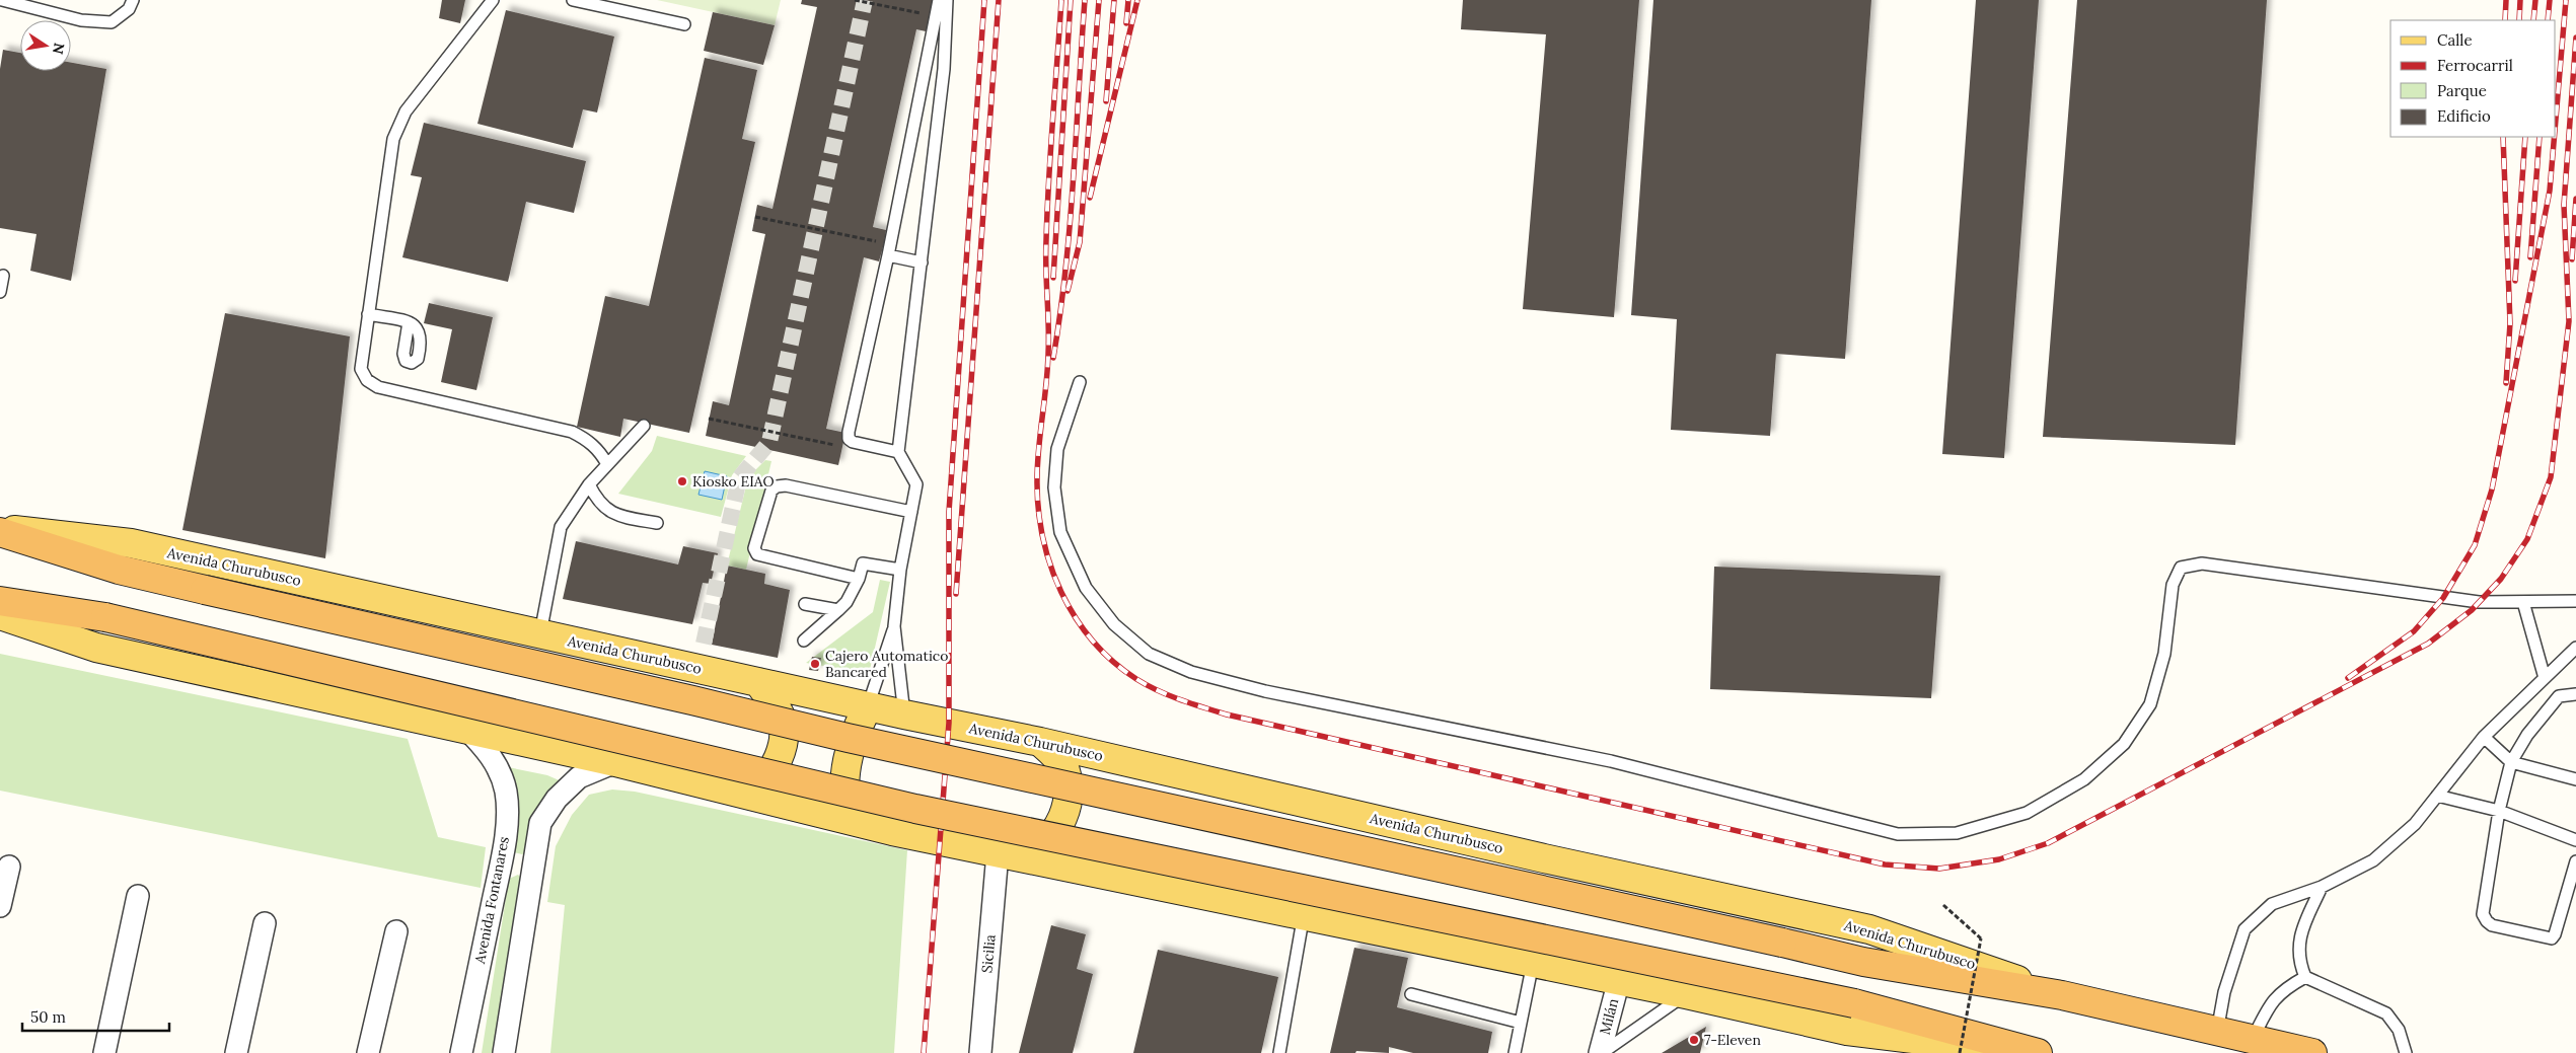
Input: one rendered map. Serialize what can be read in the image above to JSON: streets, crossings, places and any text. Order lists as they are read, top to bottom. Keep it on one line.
{"streets":{"highway":["Avenida Churubusco"],"street":["Avenida Fontanares","Sicilia","Milán"]},"places":["Kiosko EIAO","Cajero Automatico Bancared","7-Eleven"],"legend":["Calle","Ferrocarril","Parque","Edificio"],"scale_bar":"50 m","north":"right"}
